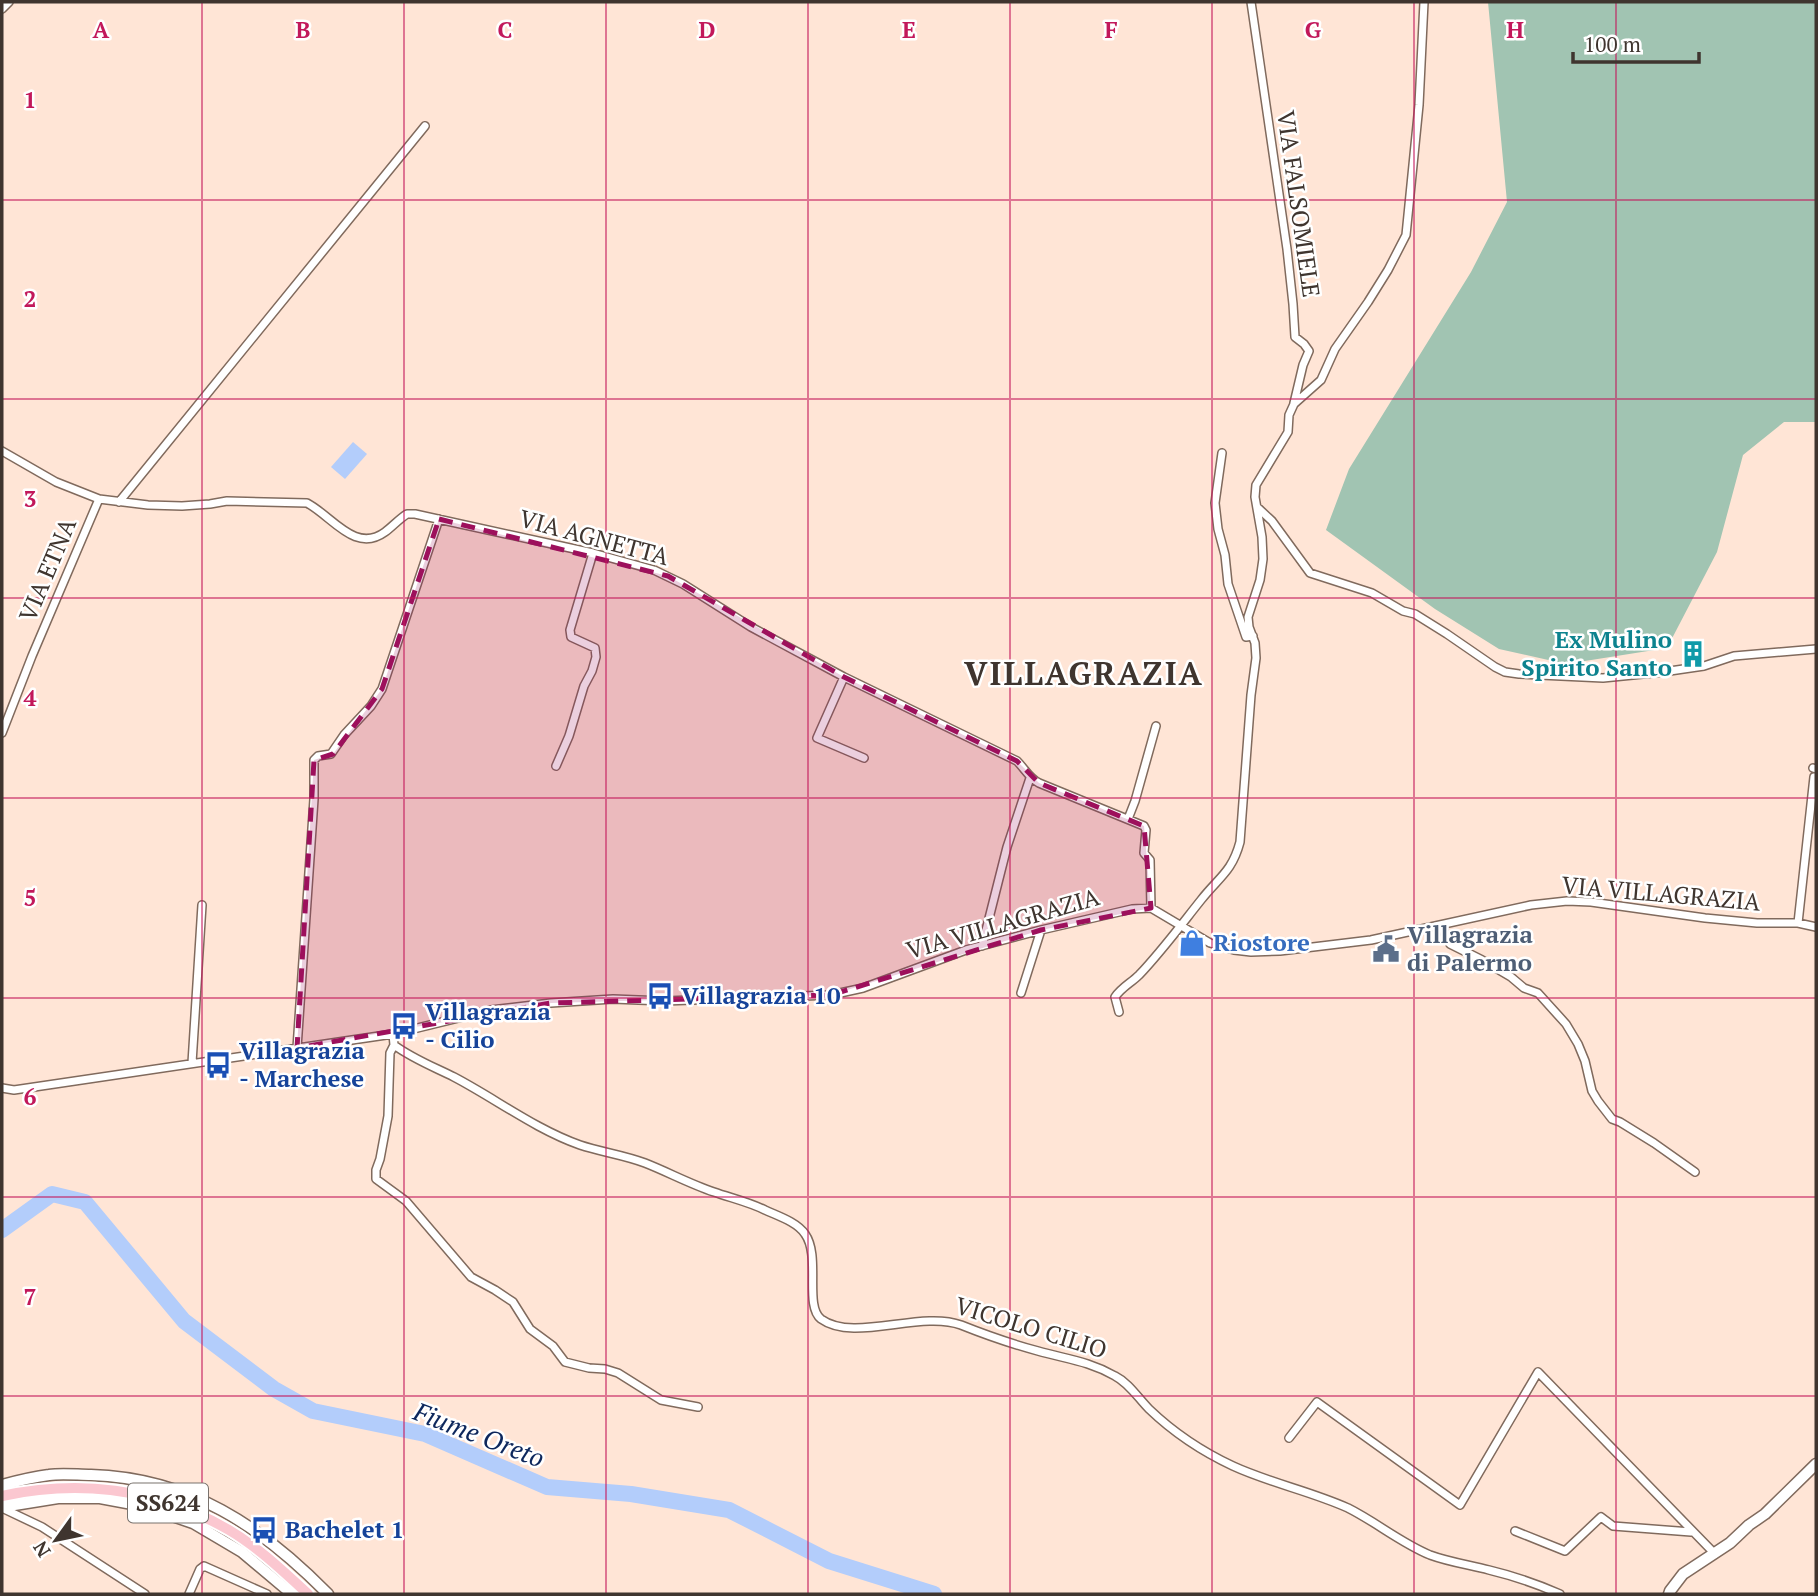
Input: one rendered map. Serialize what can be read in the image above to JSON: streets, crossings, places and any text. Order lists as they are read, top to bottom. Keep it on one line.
{"streets":{"main road":["SS624"],"street":["VIA FALSOMIELE","VIA AGNETTA","VIA ETNA","VIA VILLAGRAZIA","VICOLO CILIO"]},"crossings":[["VIA AGNETTA","VIA ETNA"]],"districts":["VILLAGRAZIA"],"water":["Fiume Oreto"],"places":{"building":["Ex Mulino Spirito Santo"],"shop":["Riostore"],"public building":["Villagrazia di Palermo"],"bus stop":["Villagrazia 10","Villagrazia - Cilio","Villagrazia - Marchese","Bachelet 1"]},"scale_bar":"100 m","north":"bottom left","grid":{"columns":["A","B","C","D","E","F","G","H"],"rows":["1","2","3","4","5","6","7"]}}
